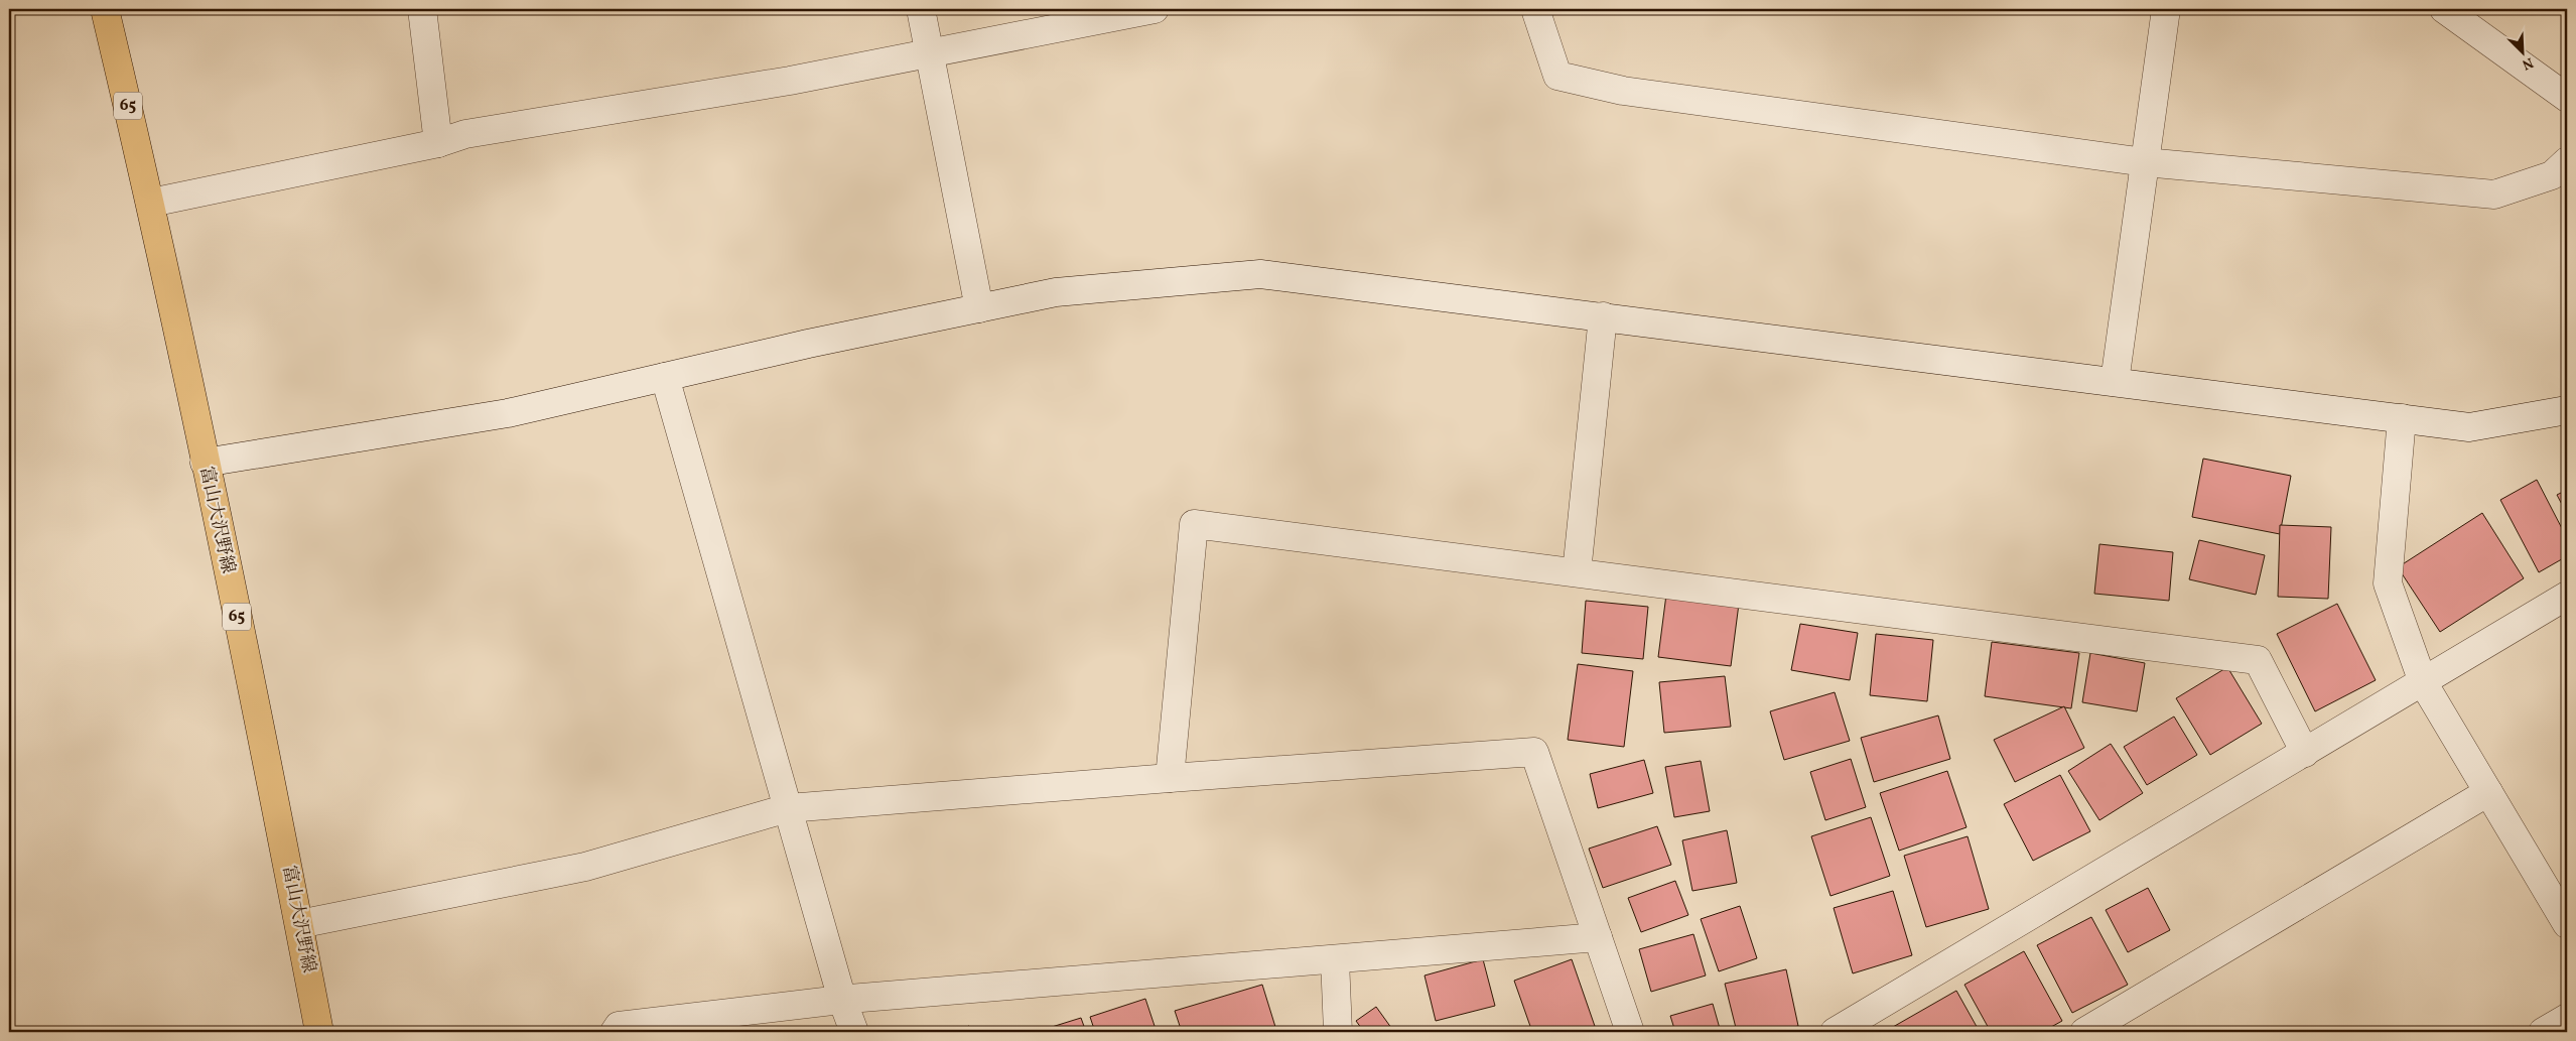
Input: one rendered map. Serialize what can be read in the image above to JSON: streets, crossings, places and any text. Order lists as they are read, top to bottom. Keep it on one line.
{"streets":{"main road":["65","富山大沢野線"]},"north":"bottom right"}
